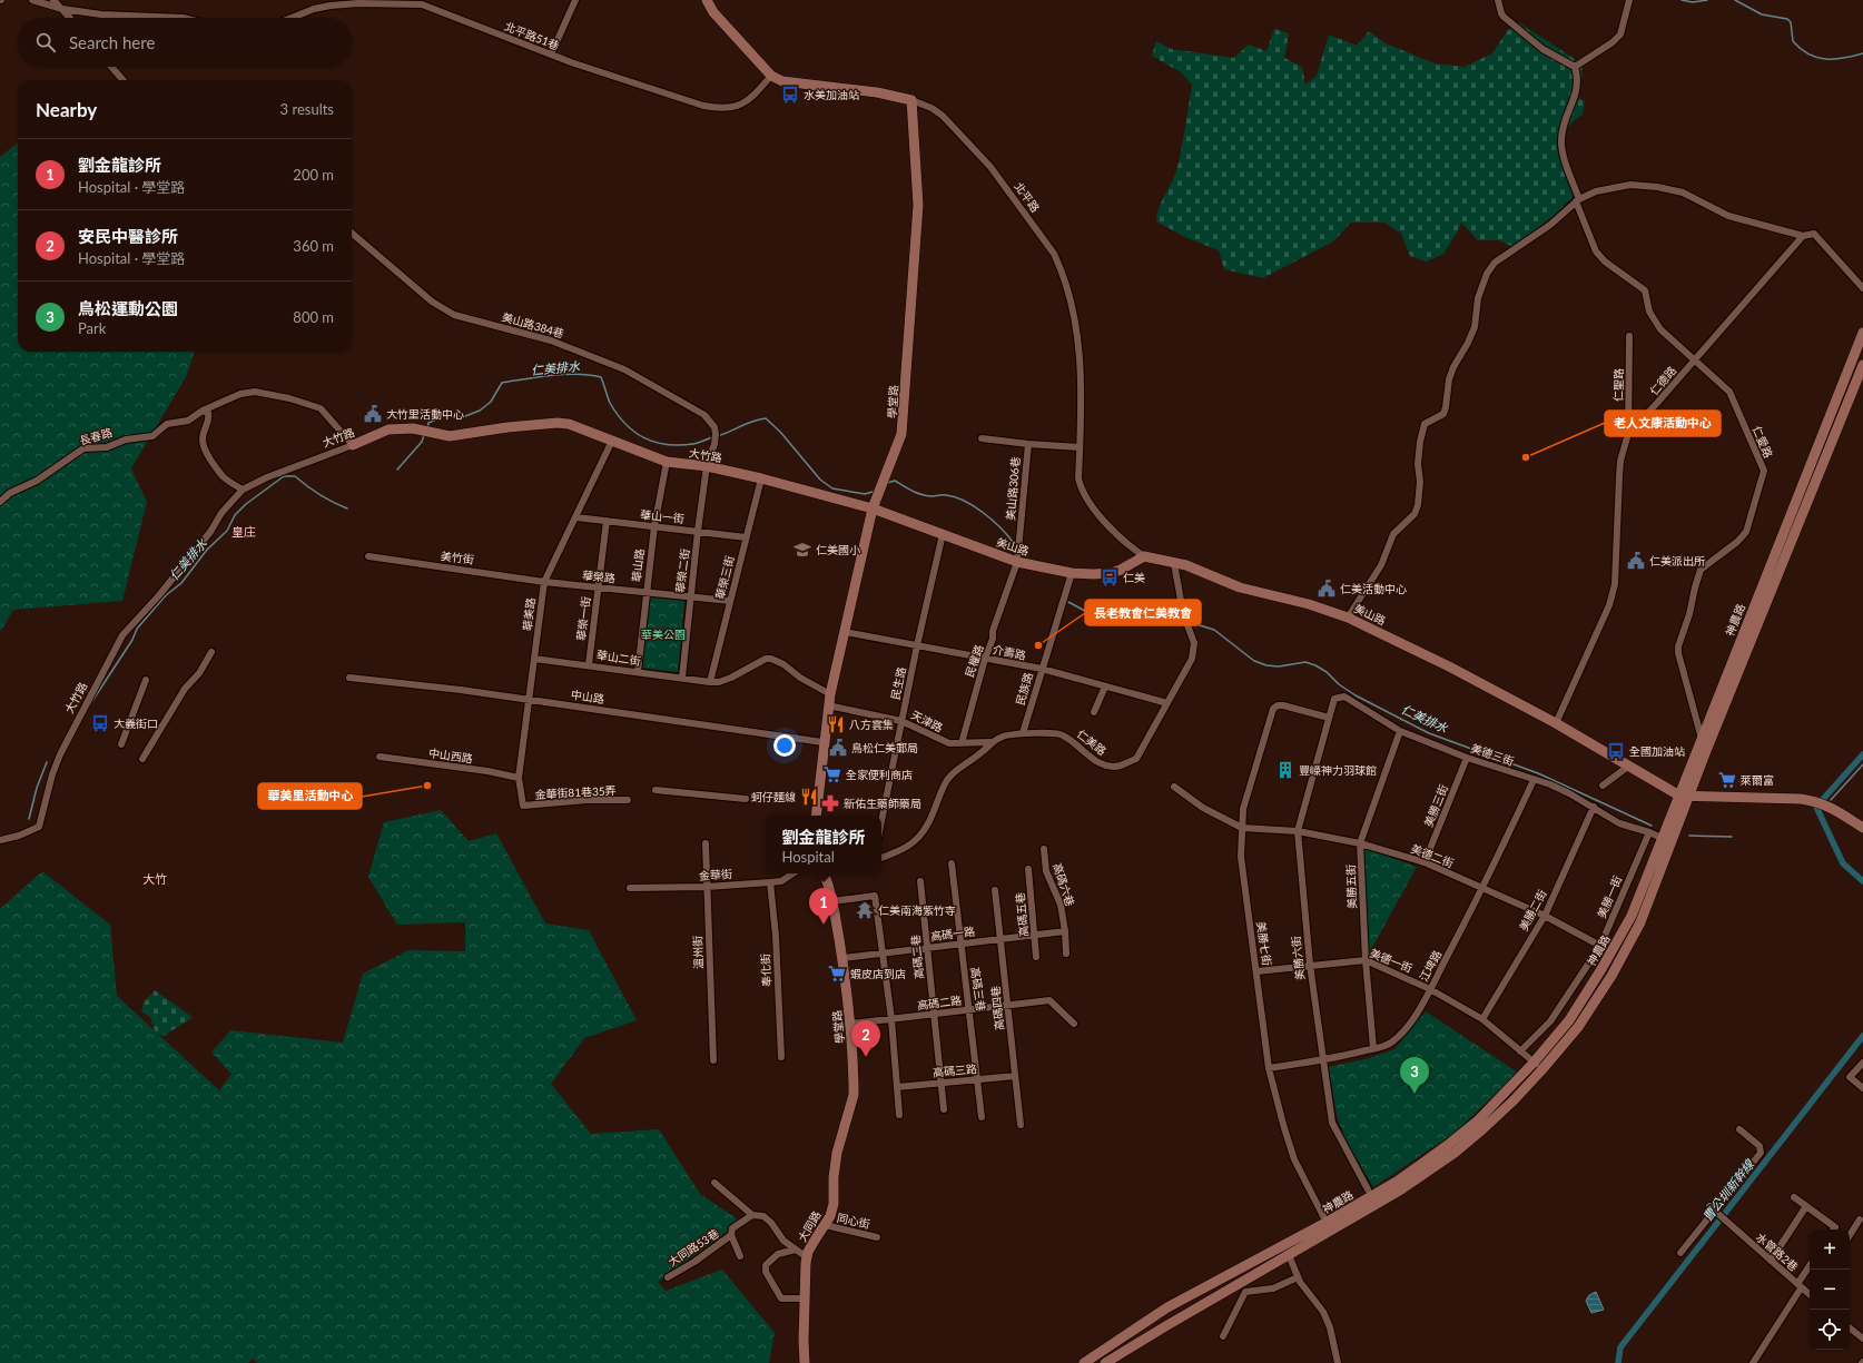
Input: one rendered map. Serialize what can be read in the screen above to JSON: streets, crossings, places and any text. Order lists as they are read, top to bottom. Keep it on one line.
{"streets":{"street":["北平路51巷","北平路","美山路384巷","仁德路","仁聖路","學堂路","長春路","大竹路","仁愛路","美山路306巷","華山一街","美山路","美竹街","華山路","華榮二街","華榮路","華榮三街","華美路","華榮一街","神農路","介壽路","華山二街","民權路","民生路","民族路","中山路","天津路","仁美路","美德三街","中山西路","金華街81巷35弄","美勝三街","美德二街","金華街","高碼六巷","美勝五街","美勝一街","美勝二街","高碼五巷","高碼一路","美勝七街","溫州街","高碼二巷","美勝六街","美德一街","江埤路","奉化街","高碼三巷","高碼二路","高碼四巷","高碼三路","同心街","大同路","大同路53巷","水管路2巷"]},"crossings":[["北平路51巷","北平路"],["北平路","學堂路"],["北平路","美山路306巷"],["北平路","美山路"],["美山路384巷","華榮二街"],["仁德路","仁聖路"],["仁德路","仁愛路"],["仁德路","美山路"],["學堂路","大竹路"],["學堂路","美山路"],["學堂路","介壽路"],["學堂路","中山路"],["學堂路","天津路"],["學堂路","高碼一路"],["學堂路","高碼二路"],["學堂路","大同路"],["長春路","大竹路"],["大竹路","美山路"],["大竹路","華山路"],["大竹路","華榮二街"],["大竹路","華榮三街"],["大竹路","華美路"],["仁愛路","神農路"],["美山路306巷","美山路"],["美山路306巷","民權路"],["華山一街","華山路"],["華山一街","華榮二街"],["華山一街","華榮三街"],["華山一街","華美路"],["華山一街","華榮一街"],["美山路","神農路"],["美山路","民權路"],["美山路","民生路"],["美山路","民族路"],["美山路","仁美路"],["美竹街","華榮路"],["美竹街","華美路"],["華山路","華榮路"],["華山路","華山二街"],["華榮二街","華榮路"],["華榮二街","華山二街"],["華榮路","華榮三街"],["華榮路","華美路"],["華榮路","華榮一街"],["華榮三街","華山二街"],["華美路","華山二街"],["華美路","中山路"],["華美路","中山西路"],["華美路","金華街81巷35弄"],["華榮一街","華山二街"],["神農路","美德三街"],["神農路","美勝七街"],["神農路","美德一街"],["介壽路","民權路"],["介壽路","民生路"],["介壽路","民族路"],["介壽路","仁美路"],["民權路","天津路"],["民生路","天津路"],["民族路","仁美路"],["天津路","仁美路"],["美德三街","美勝三街"],["美德三街","美勝五街"],["美德三街","美勝一街"],["美德三街","美勝二街"],["美德三街","美勝七街"],["美德三街","美勝六街"],["美德三街","江埤路"],["美勝三街","美德二街"],["美德二街","美勝五街"],["美德二街","美勝一街"],["美德二街","美勝二街"],["美德二街","美勝七街"],["美德二街","美勝六街"],["美德二街","江埤路"],["金華街","溫州街"],["金華街","奉化街"],["高碼六巷","高碼一路"],["美勝五街","美德一街"],["美勝五街","江埤路"],["美勝一街","美德一街"],["美勝二街","美德一街"],["高碼五巷","高碼一路"],["高碼一路","高碼二巷"],["高碼一路","高碼三巷"],["高碼一路","高碼四巷"],["美勝七街","美勝六街"],["美勝七街","美德一街"],["美勝七街","江埤路"],["高碼二巷","高碼二路"],["高碼二巷","高碼三路"],["美勝六街","美德一街"],["美勝六街","江埤路"],["美德一街","江埤路"],["高碼三巷","高碼二路"],["高碼三巷","高碼三路"],["高碼二路","高碼四巷"],["高碼四巷","高碼三路"],["同心街","大同路"]],"districts":["皇庄","大竹"],"water":["仁美排水","曹公圳新幹線"],"parks":["華美公園"],"places":{"bus stop":["水美加油站","仁美","大義街口","全國加油站"],"public building":["大竹里活動中心","仁美派出所","仁美活動中心","鳥松仁美郵局"],"other":["老人文康活動中心","長老教會仁美教會","華美里活動中心"],"school or university":["仁美國小"],"restaurant":["八方雲集","蚵仔麵線"],"building":["豐嶸神力羽球館"],"supermarket":["全家便利商店","萊爾富","蝦皮店到店"],"pharmacy":["新佑生藥師藥局"],"temple":["仁美南海紫竹寺"]},"page":{"search":"Search here","heading":["Nearby","3 results"],"list":[{"mark":"1","name":"劉金龍診所","note":"Hospital · 學堂路","value":"200 m"},{"mark":"2","name":"安民中醫診所","note":"Hospital · 學堂路","value":"360 m"},{"mark":"3","name":"鳥松運動公園","note":"Park","value":"800 m"}],"popup":["劉金龍診所","Hospital"],"pins":["1","2","3"],"map_buttons":["+","−"]}}
